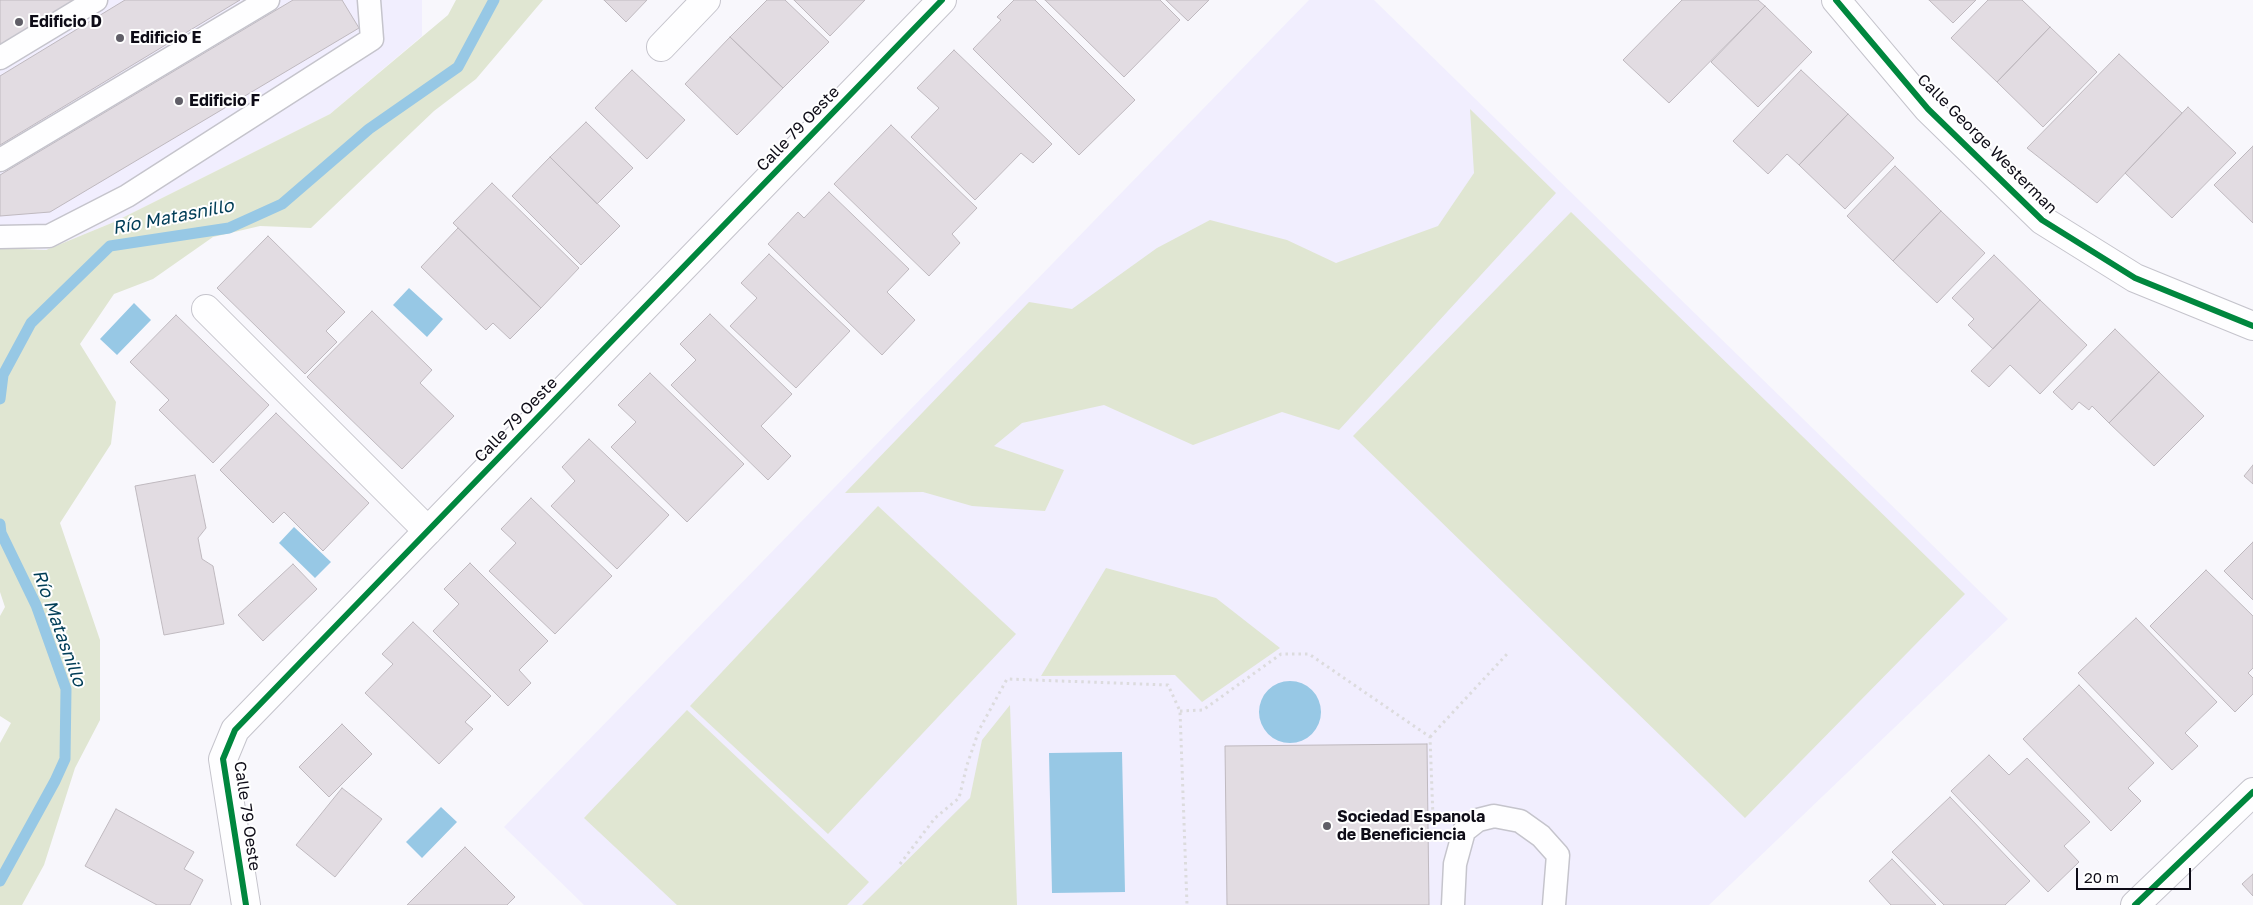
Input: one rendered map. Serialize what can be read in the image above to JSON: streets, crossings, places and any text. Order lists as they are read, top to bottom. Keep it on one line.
{"streets":{"street":["Calle 79 Oeste","Calle George Westerman"]},"water":["Río Matasnillo"],"places":["Edificio D","Edificio E","Edificio F","Sociedad Espanola de Beneficiencia"],"scale_bar":"20 m"}
